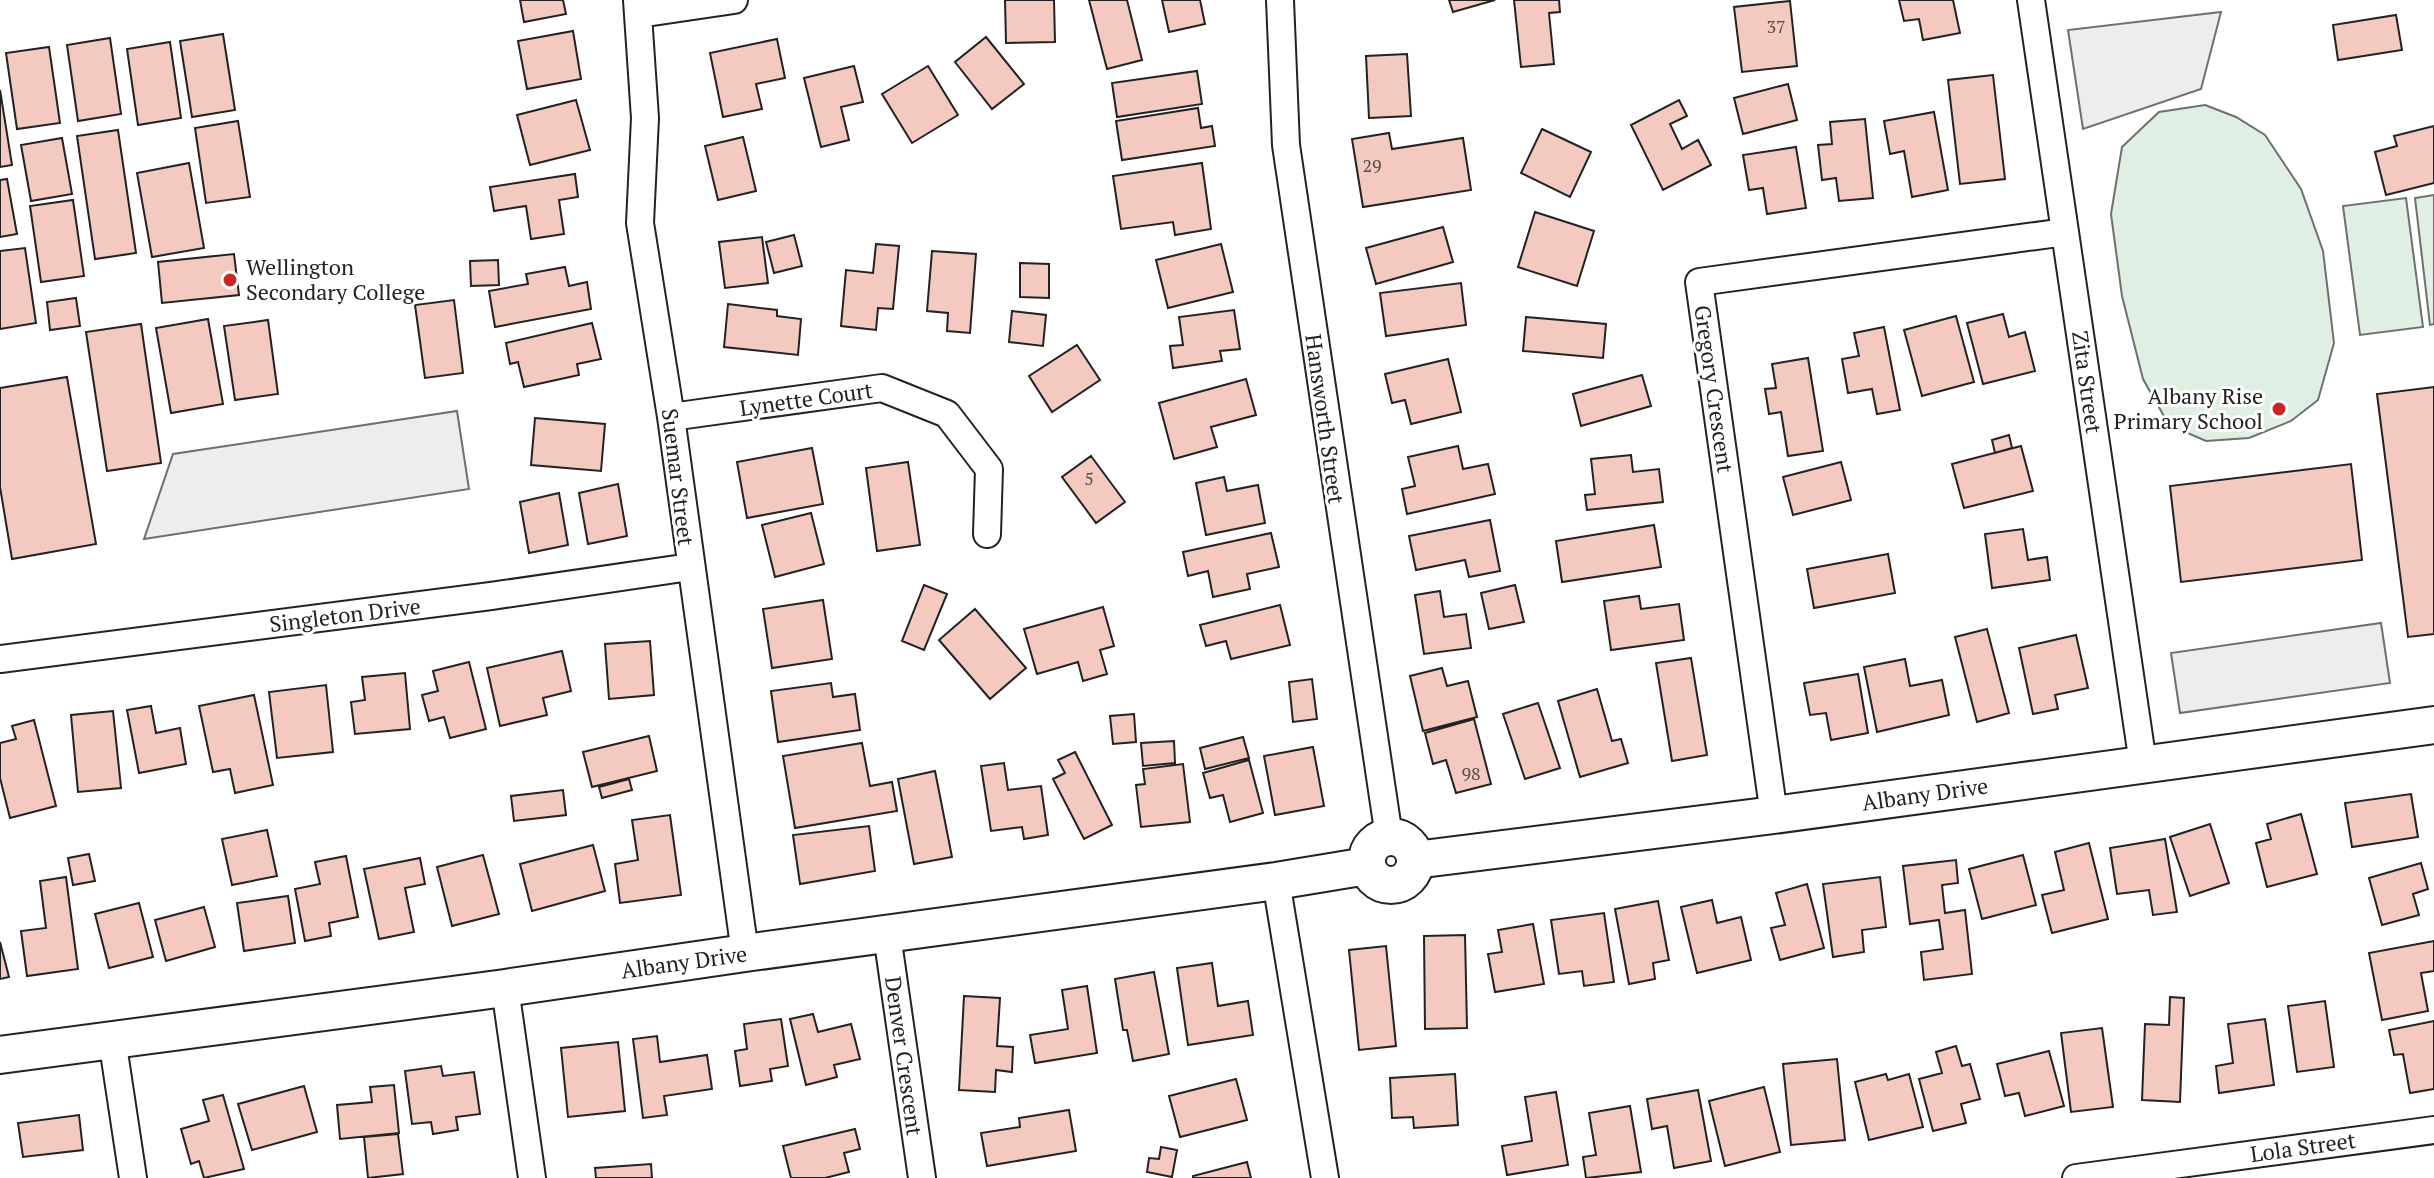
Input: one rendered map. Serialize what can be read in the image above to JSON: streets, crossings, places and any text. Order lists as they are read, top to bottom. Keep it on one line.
{"streets":{"street":["Zita Street","Gregory Crescent","Lynette Court","Hansworth Street","Suemar Street","Singleton Drive","Albany Drive","Denver Crescent","Lola Street"]},"crossings":[["Zita Street","Gregory Crescent"],["Zita Street","Albany Drive"],["Gregory Crescent","Albany Drive"],["Lynette Court","Suemar Street"],["Hansworth Street","Albany Drive"],["Suemar Street","Singleton Drive"],["Suemar Street","Albany Drive"],["Albany Drive","Denver Crescent"]],"places":["Wellington Secondary College","Albany Rise Primary School"],"house_numbers":["37","29","5","98"]}
